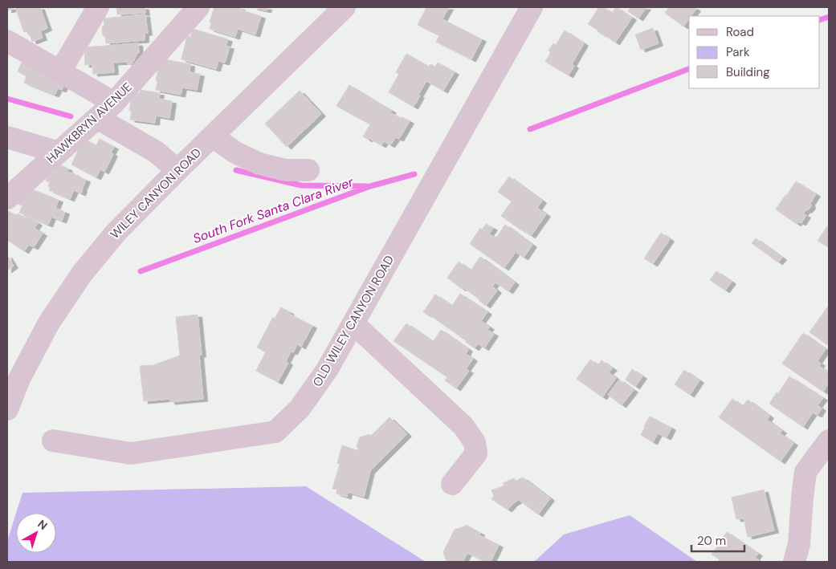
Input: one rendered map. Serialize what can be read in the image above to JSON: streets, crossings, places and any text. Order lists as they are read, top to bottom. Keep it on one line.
{"streets":{"street":["HAWKBRYN AVENUE","WILEY CANYON ROAD","OLD WILEY CANYON ROAD"]},"water":["South Fork Santa Clara River"],"legend":["Road","Park","Building"],"scale_bar":"20 m","north":"top right"}
